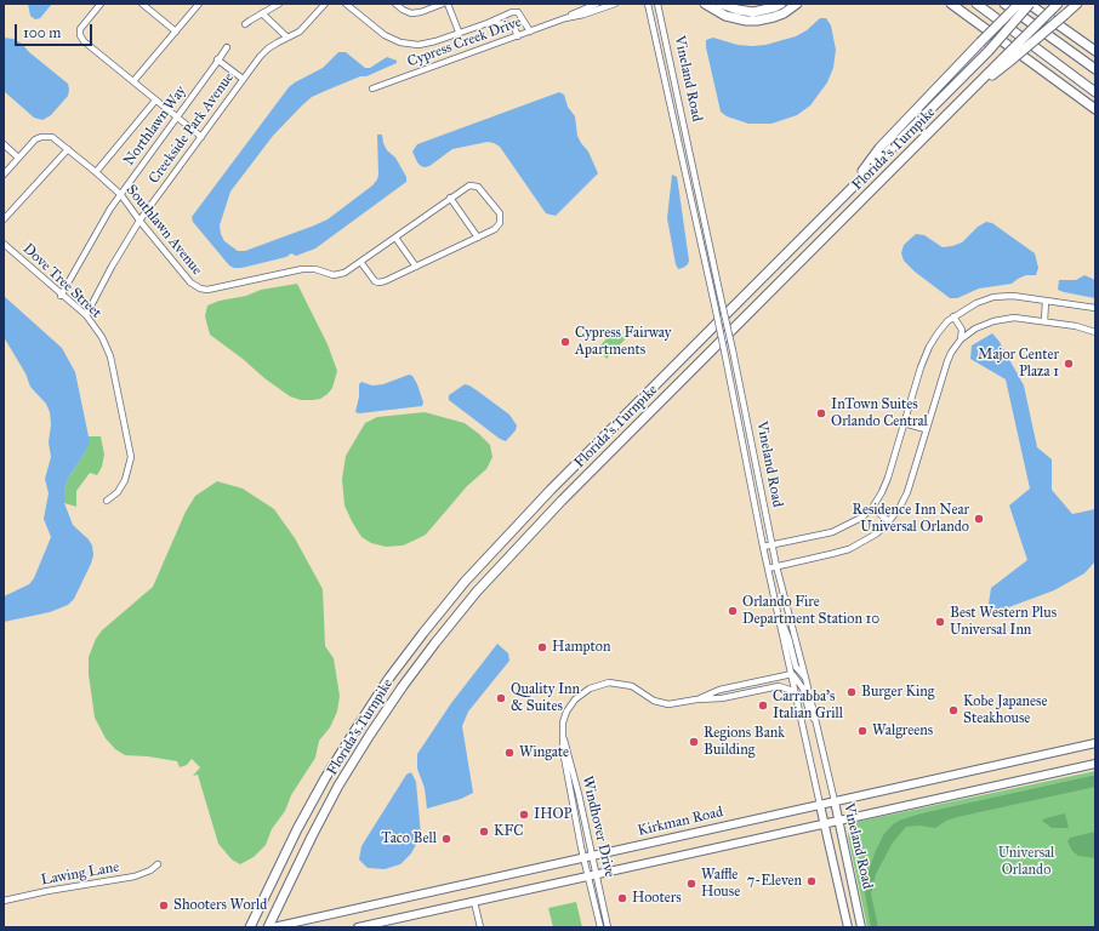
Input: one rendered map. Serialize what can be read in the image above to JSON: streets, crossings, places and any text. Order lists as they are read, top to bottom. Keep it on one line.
{"streets":{"highway":["Florida's Turnpike"],"main road":["Vineland Road","Kirkman Road"],"street":["Cypress Creek Drive","Northlawn Way","Creekside Park Avenue","Southlawn Avenue","Dove Tree Street","Windhover Drive","Lawing Lane"]},"crossings":[["Vineland Road","Kirkman Road"],["Vineland Road","Windhover Drive"],["Northlawn Way","Southlawn Avenue"],["Northlawn Way","Dove Tree Street"],["Creekside Park Avenue","Southlawn Avenue"],["Creekside Park Avenue","Dove Tree Street"],["Kirkman Road","Windhover Drive"]],"parks":["Universal Orlando"],"places":["Cypress Fairway Apartments","Major Center Plaza 1","InTown Suites Orlando Central","Residence Inn Near Universal Orlando","Orlando Fire Department Station 10","Best Western Plus Universal Inn","Hampton","Burger King","Quality Inn & Suites","Carrabba's Italian Grill","Kobe Japanese Steakhouse","Walgreens","Regions Bank Building","Wingate","IHOP","KFC","Taco Bell","7-Eleven","Waffle House","Hooters","Shooters World"],"scale_bar":"100 m"}
